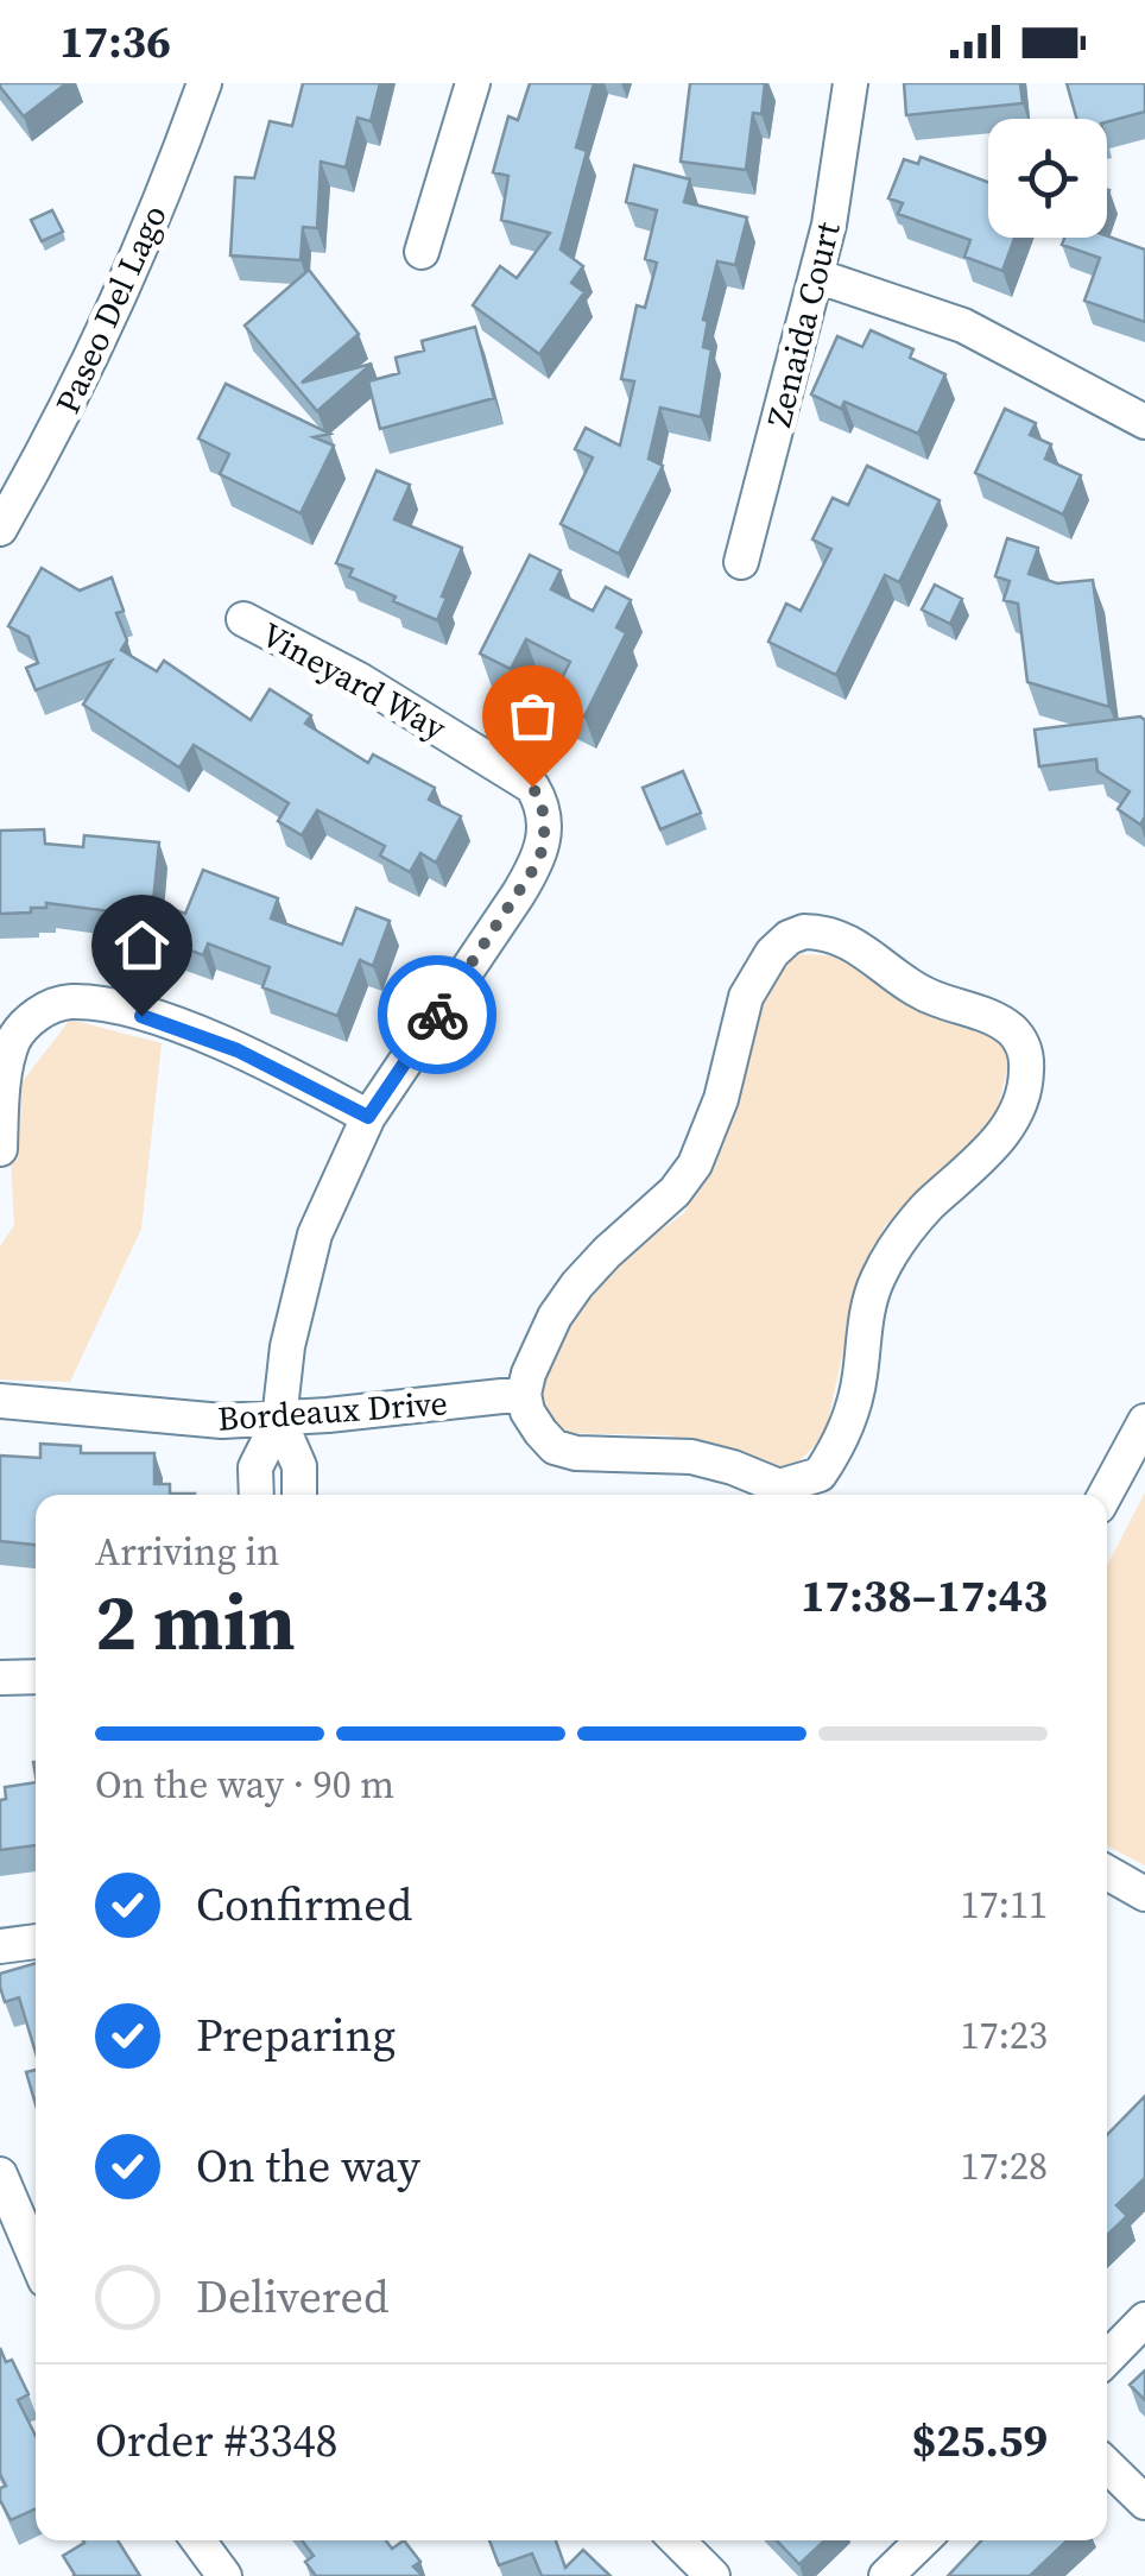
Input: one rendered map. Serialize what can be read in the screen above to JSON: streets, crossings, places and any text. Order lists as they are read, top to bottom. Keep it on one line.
{"streets":{"street":["Paseo Del Lago","Zenaida Court","Vineyard Way","Bordeaux Drive"]},"crossings":[["Vineyard Way","Bordeaux Drive"]],"page":{"status":"17:36","heading":["2 min","Arriving in","17:38–17:43"],"panel":["Order #3348","$25.59"],"bar":"On the way · 90 m","list":[["Confirmed","17:11"],["Preparing","17:23"],["On the way","17:28"],"Delivered"]}}
